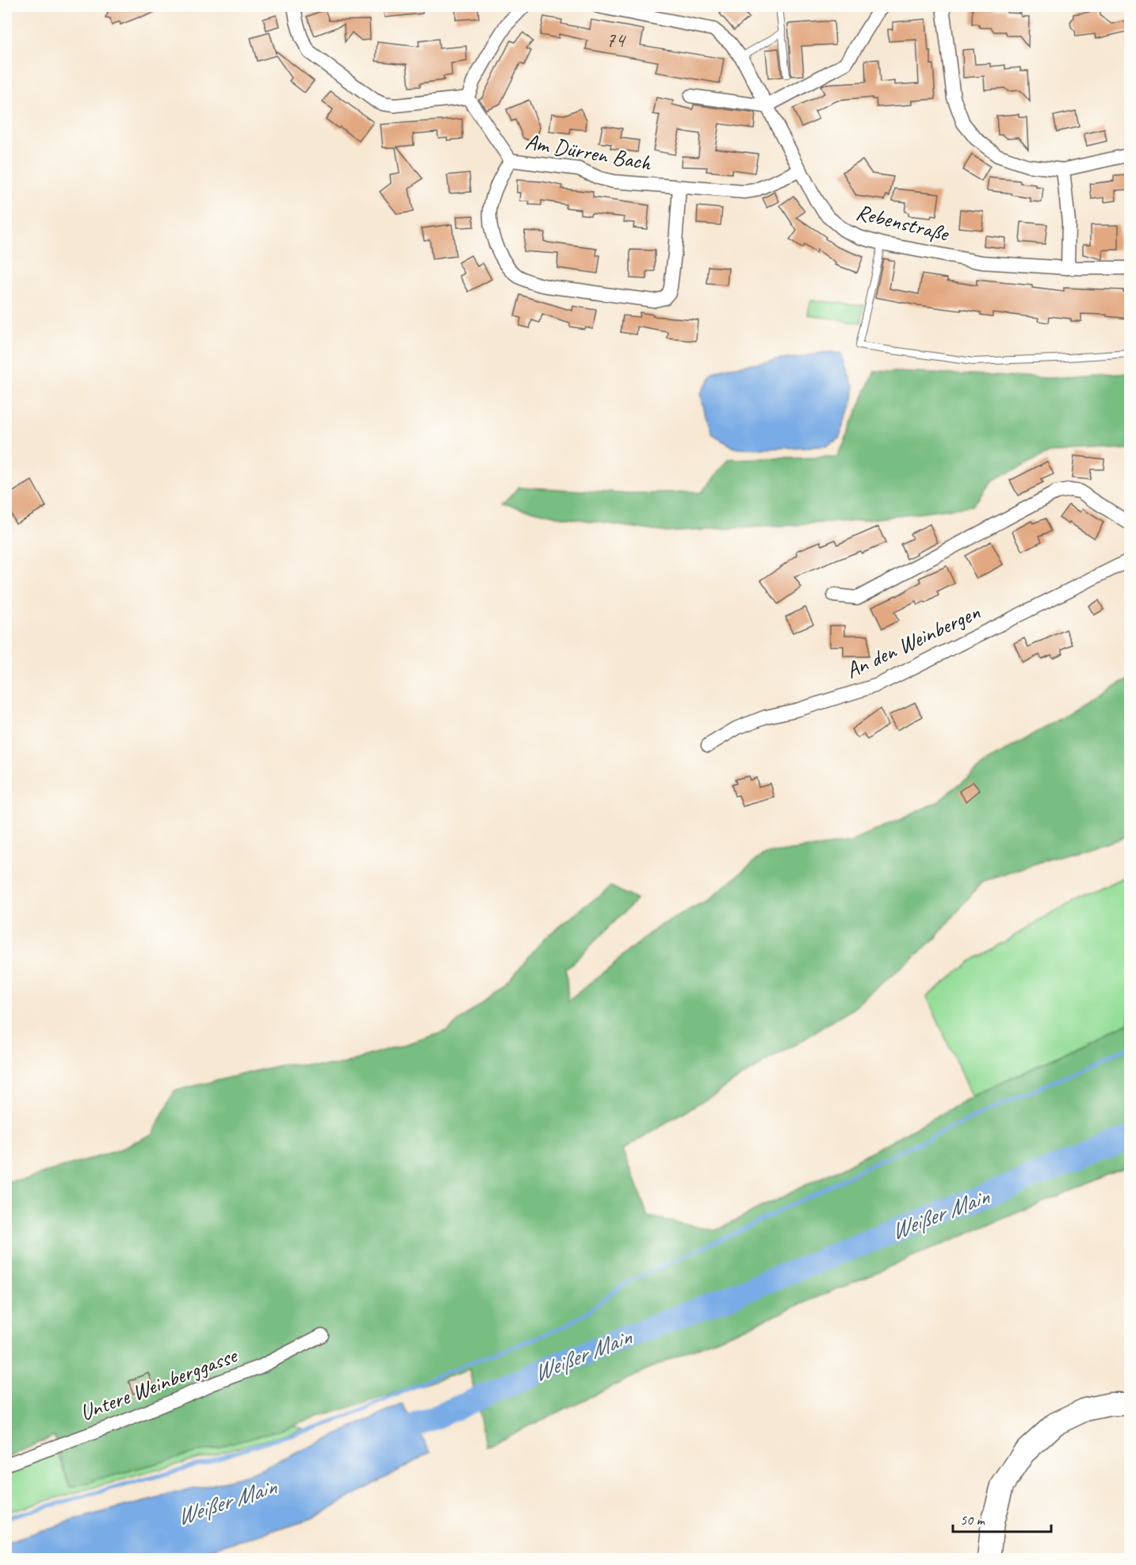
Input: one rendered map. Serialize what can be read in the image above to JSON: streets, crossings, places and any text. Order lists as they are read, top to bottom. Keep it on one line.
{"streets":{"street":["Am Dürren Bach","Rebenstraße","An den Weinbergen","Untere Weinberggasse"]},"crossings":[["Am Dürren Bach","Rebenstraße"]],"water":["Weißer Main"],"house_numbers":["74"],"scale_bar":"50 m"}
